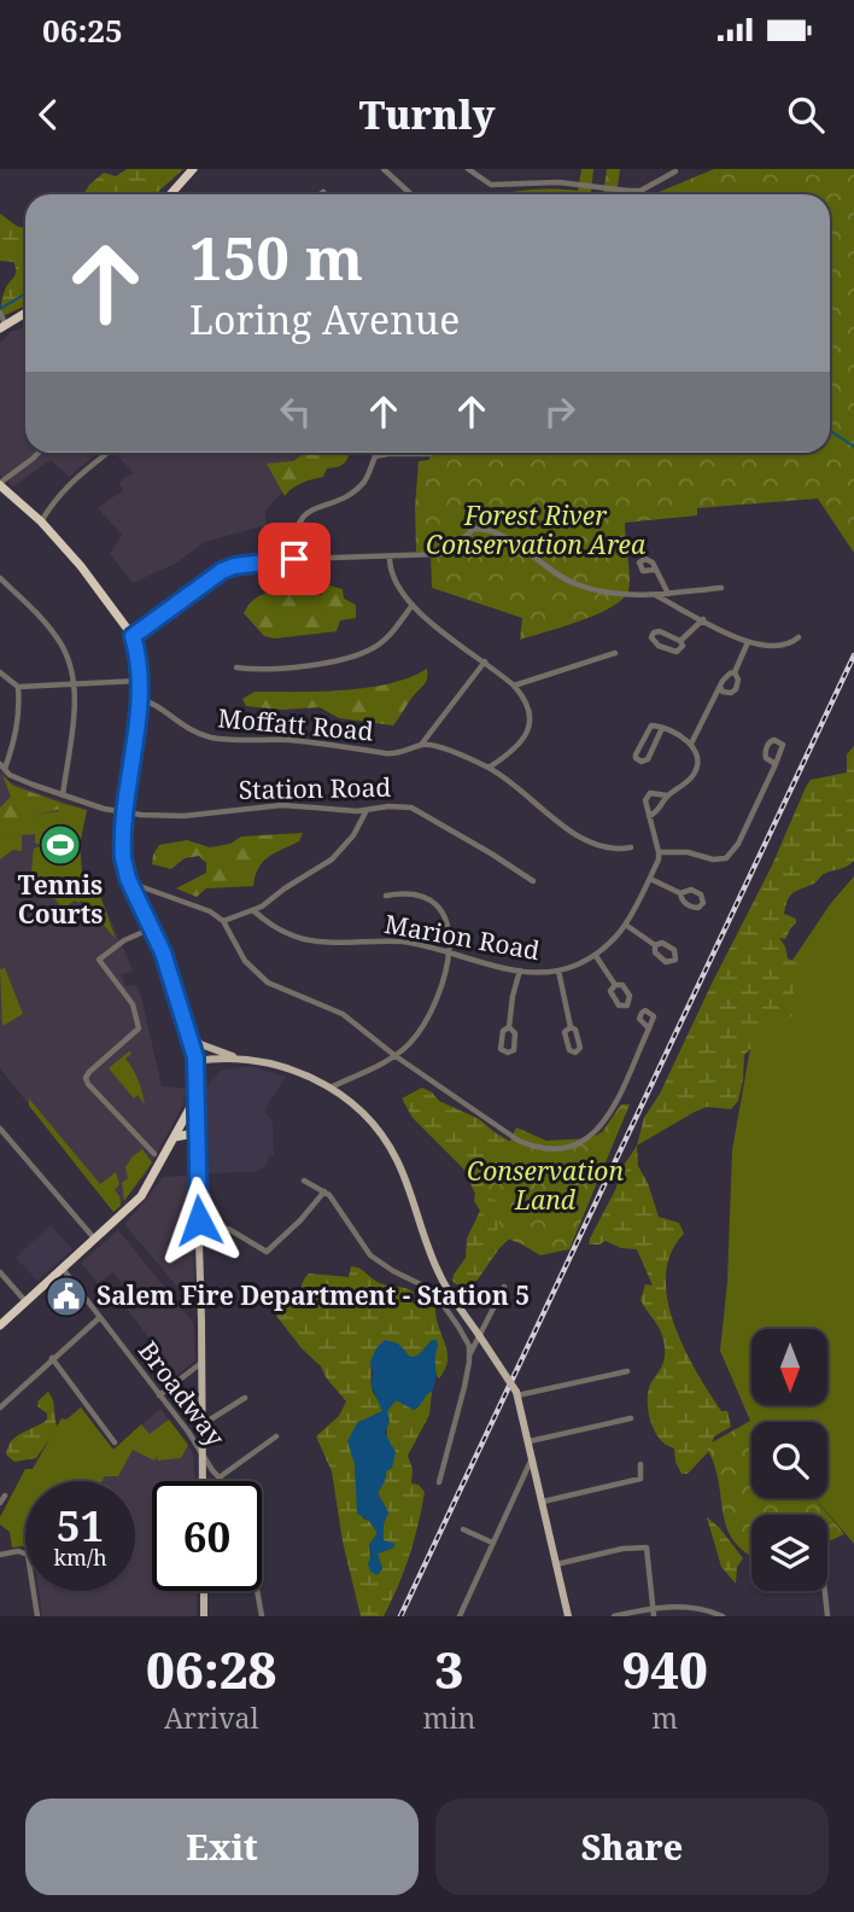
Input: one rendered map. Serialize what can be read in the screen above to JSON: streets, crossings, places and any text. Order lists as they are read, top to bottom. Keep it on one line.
{"streets":{"street":["Moffatt Road","Station Road","Marion Road","Broadway"]},"parks":["Forest River Conservation Area","Conservation Land"],"places":{"sports":["Tennis Courts"],"public building":["Salem Fire Department - Station 5"]},"north":"bottom","page":{"status":"06:25","header":"Turnly","turn":["150 m","Loring Avenue"],"speed":"51 km/h","limit":"60","eta":["06:28","Arrival","3","min","940","m"],"buttons":["Exit","Share"]}}
